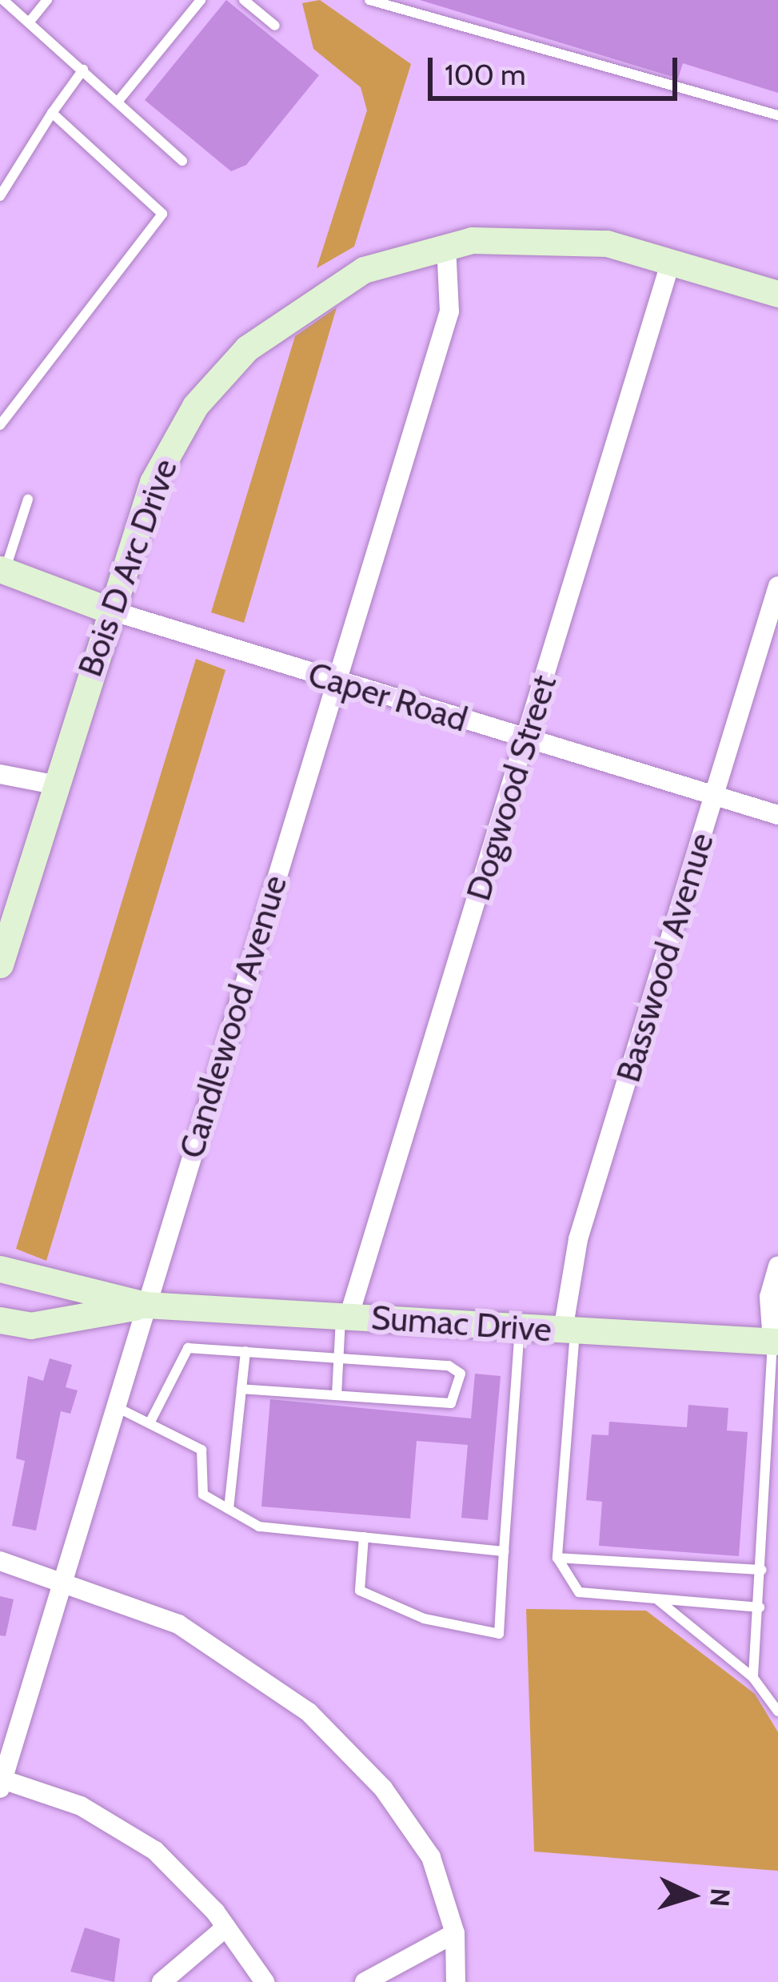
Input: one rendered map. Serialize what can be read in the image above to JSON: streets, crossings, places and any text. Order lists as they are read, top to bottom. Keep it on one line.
{"streets":{"street":["Bois D Arc Drive","Caper Road","Dogwood Street","Basswood Avenue","Candlewood Avenue","Sumac Drive"]},"crossings":[["Bois D Arc Drive","Caper Road"],["Bois D Arc Drive","Dogwood Street"],["Bois D Arc Drive","Candlewood Avenue"],["Caper Road","Dogwood Street"],["Caper Road","Basswood Avenue"],["Caper Road","Candlewood Avenue"],["Dogwood Street","Sumac Drive"],["Basswood Avenue","Sumac Drive"],["Candlewood Avenue","Sumac Drive"]],"scale_bar":"100 m","north":"right"}
